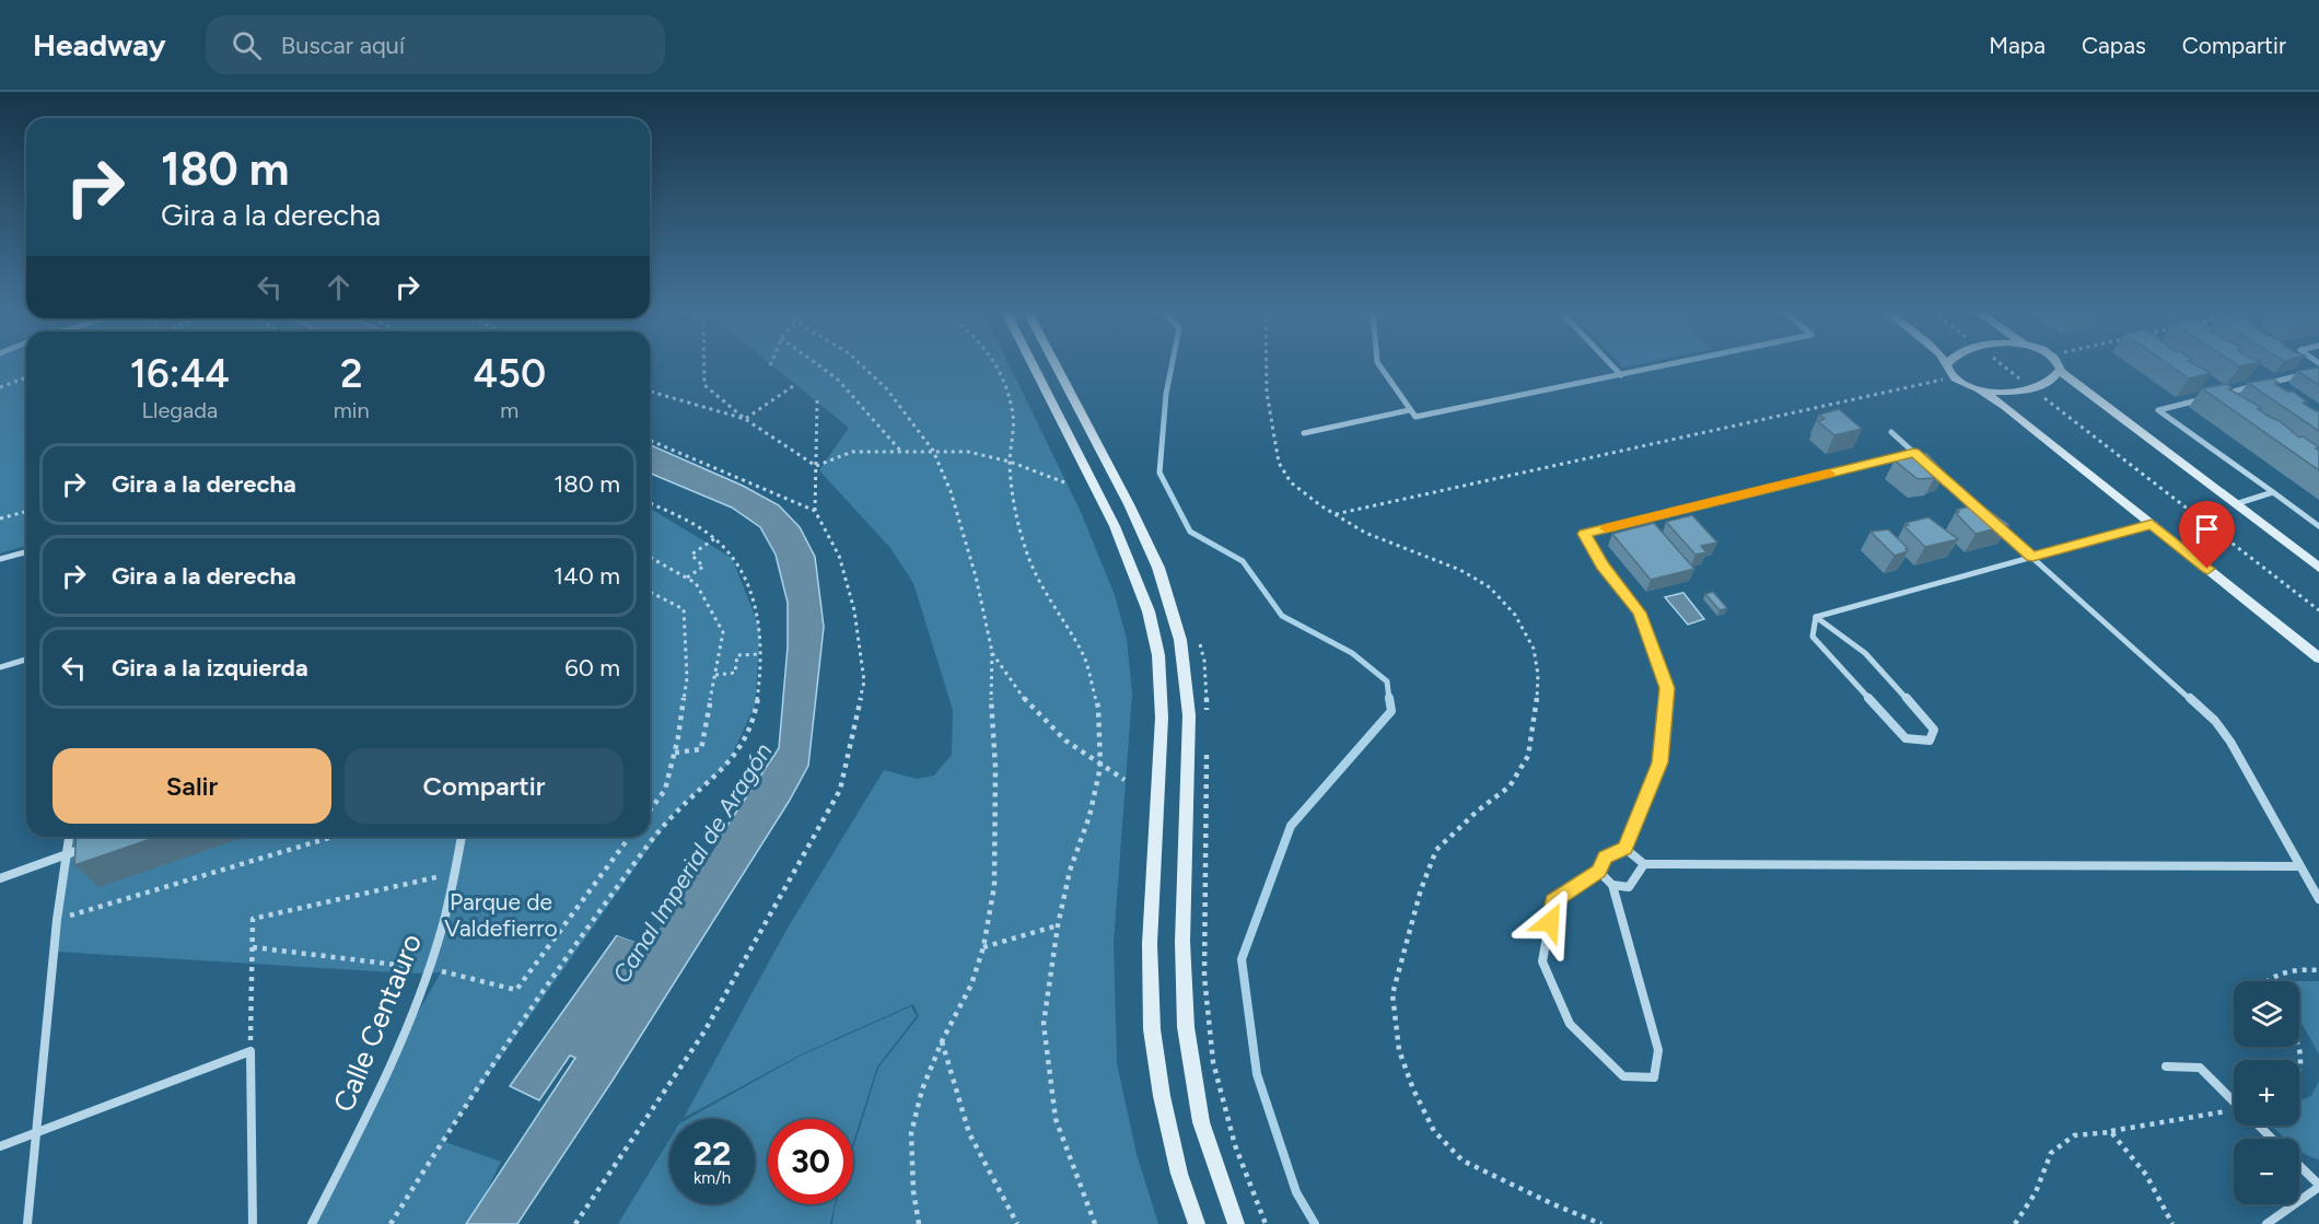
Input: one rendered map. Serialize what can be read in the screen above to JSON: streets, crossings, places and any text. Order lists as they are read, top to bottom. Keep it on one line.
{"streets":{"street":["Calle Centauro"]},"water":["Canal Imperial de Aragón"],"parks":["Parque de Valdefierro"],"page":{"header":"Headway","search":"Buscar aquí","nav":["Mapa","Capas","Compartir"],"turn":["180 m","Gira a la derecha"],"eta":["16:44","Llegada","2","min","450","m"],"list":[{"name":"Gira a la derecha","value":"180 m"},{"name":"Gira a la derecha","value":"140 m"},{"name":"Gira a la izquierda","value":"60 m"}],"buttons":["Salir","Compartir"],"map_buttons":["+","−"],"speed":"22 km/h","limit":"30"}}
